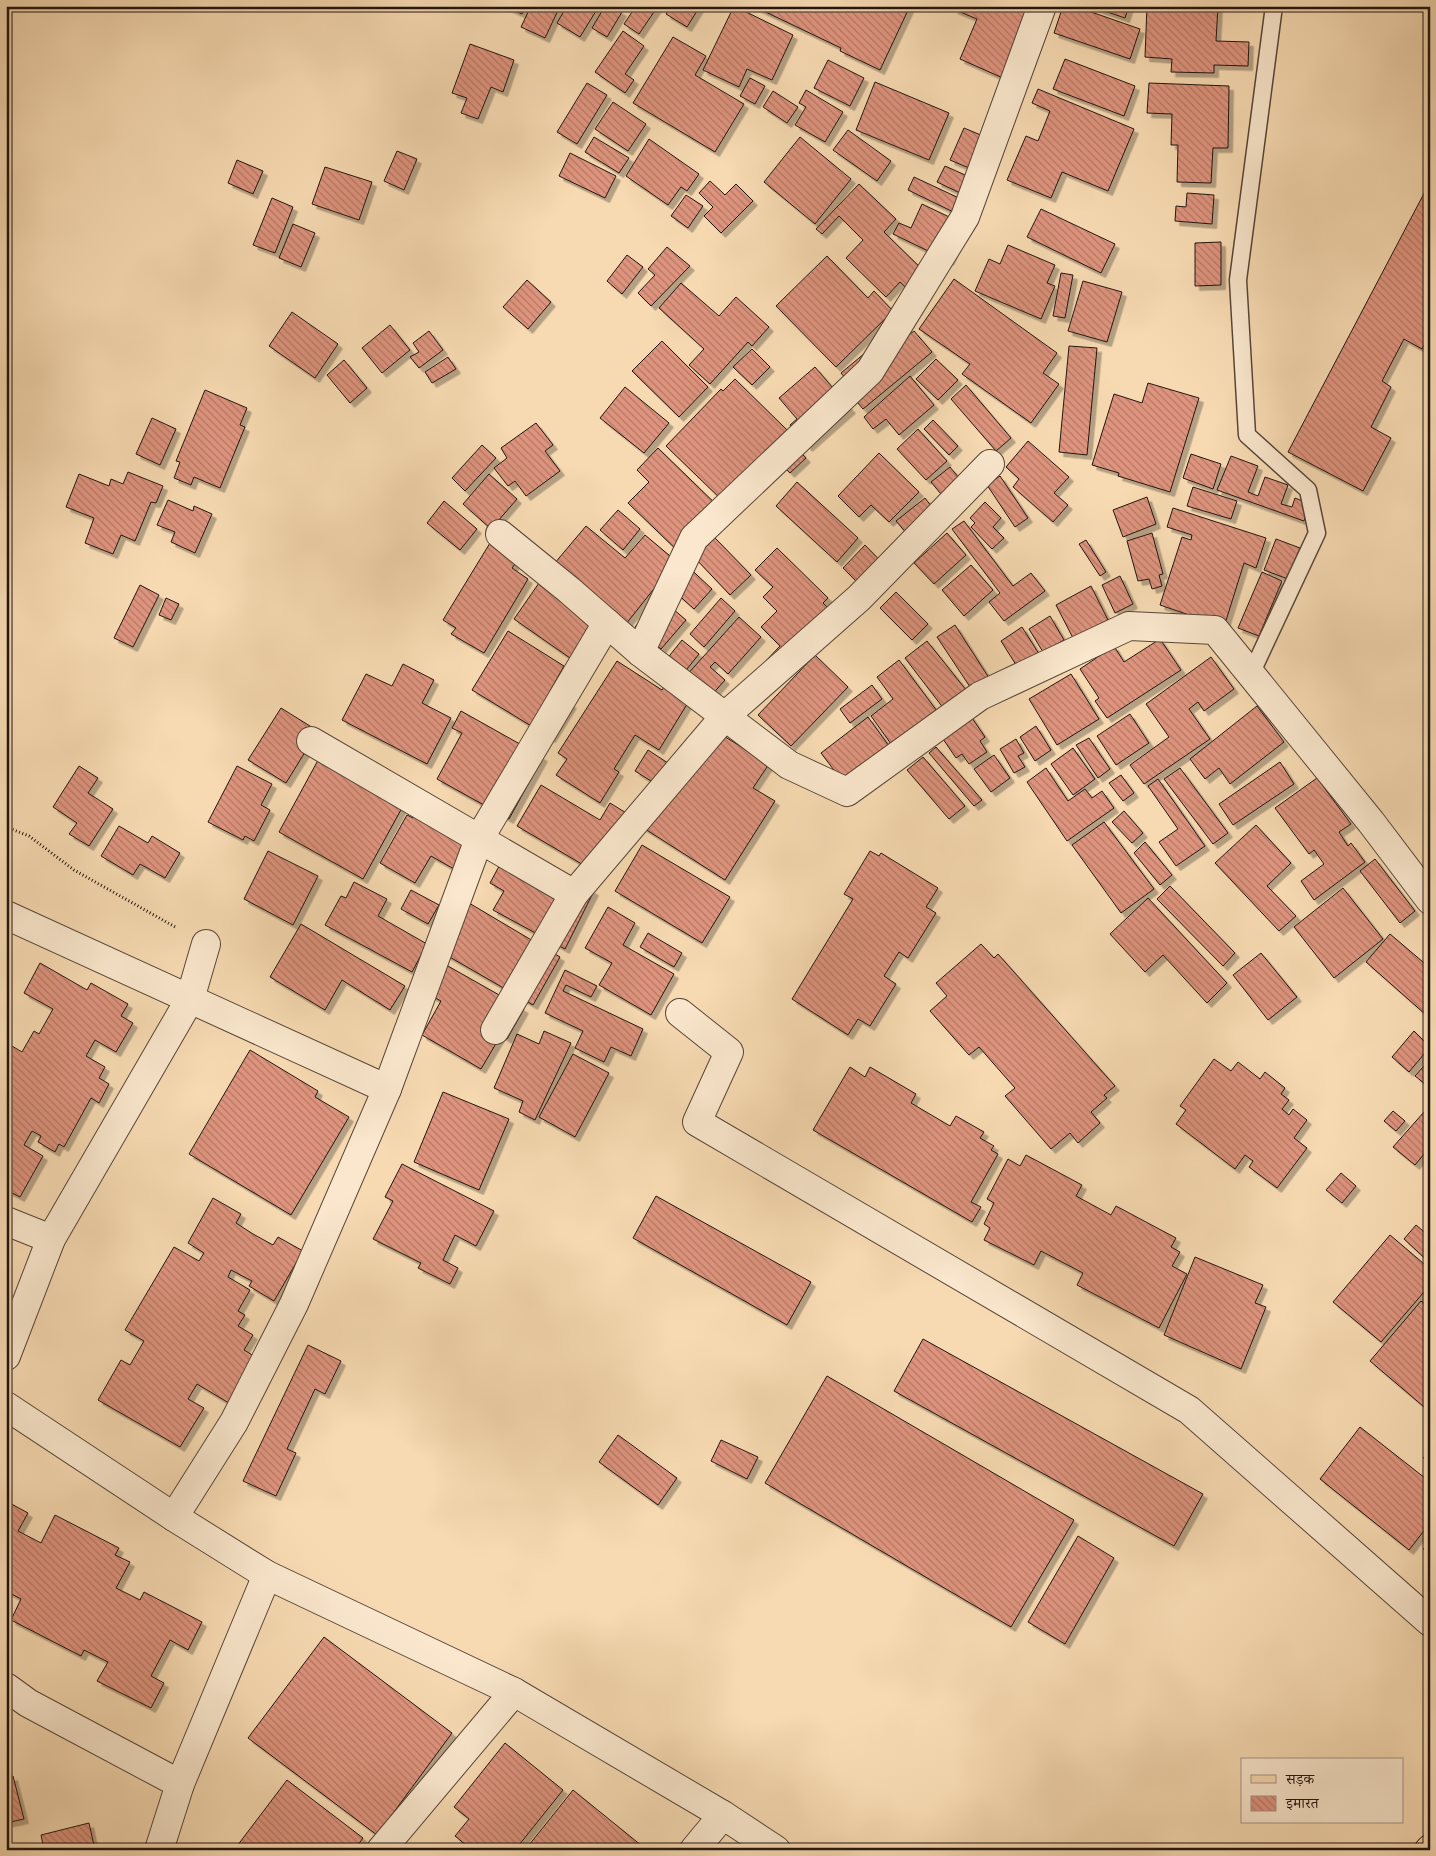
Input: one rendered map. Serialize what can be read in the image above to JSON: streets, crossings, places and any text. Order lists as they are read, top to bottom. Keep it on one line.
{"legend":["सड़क","इमारत"]}
